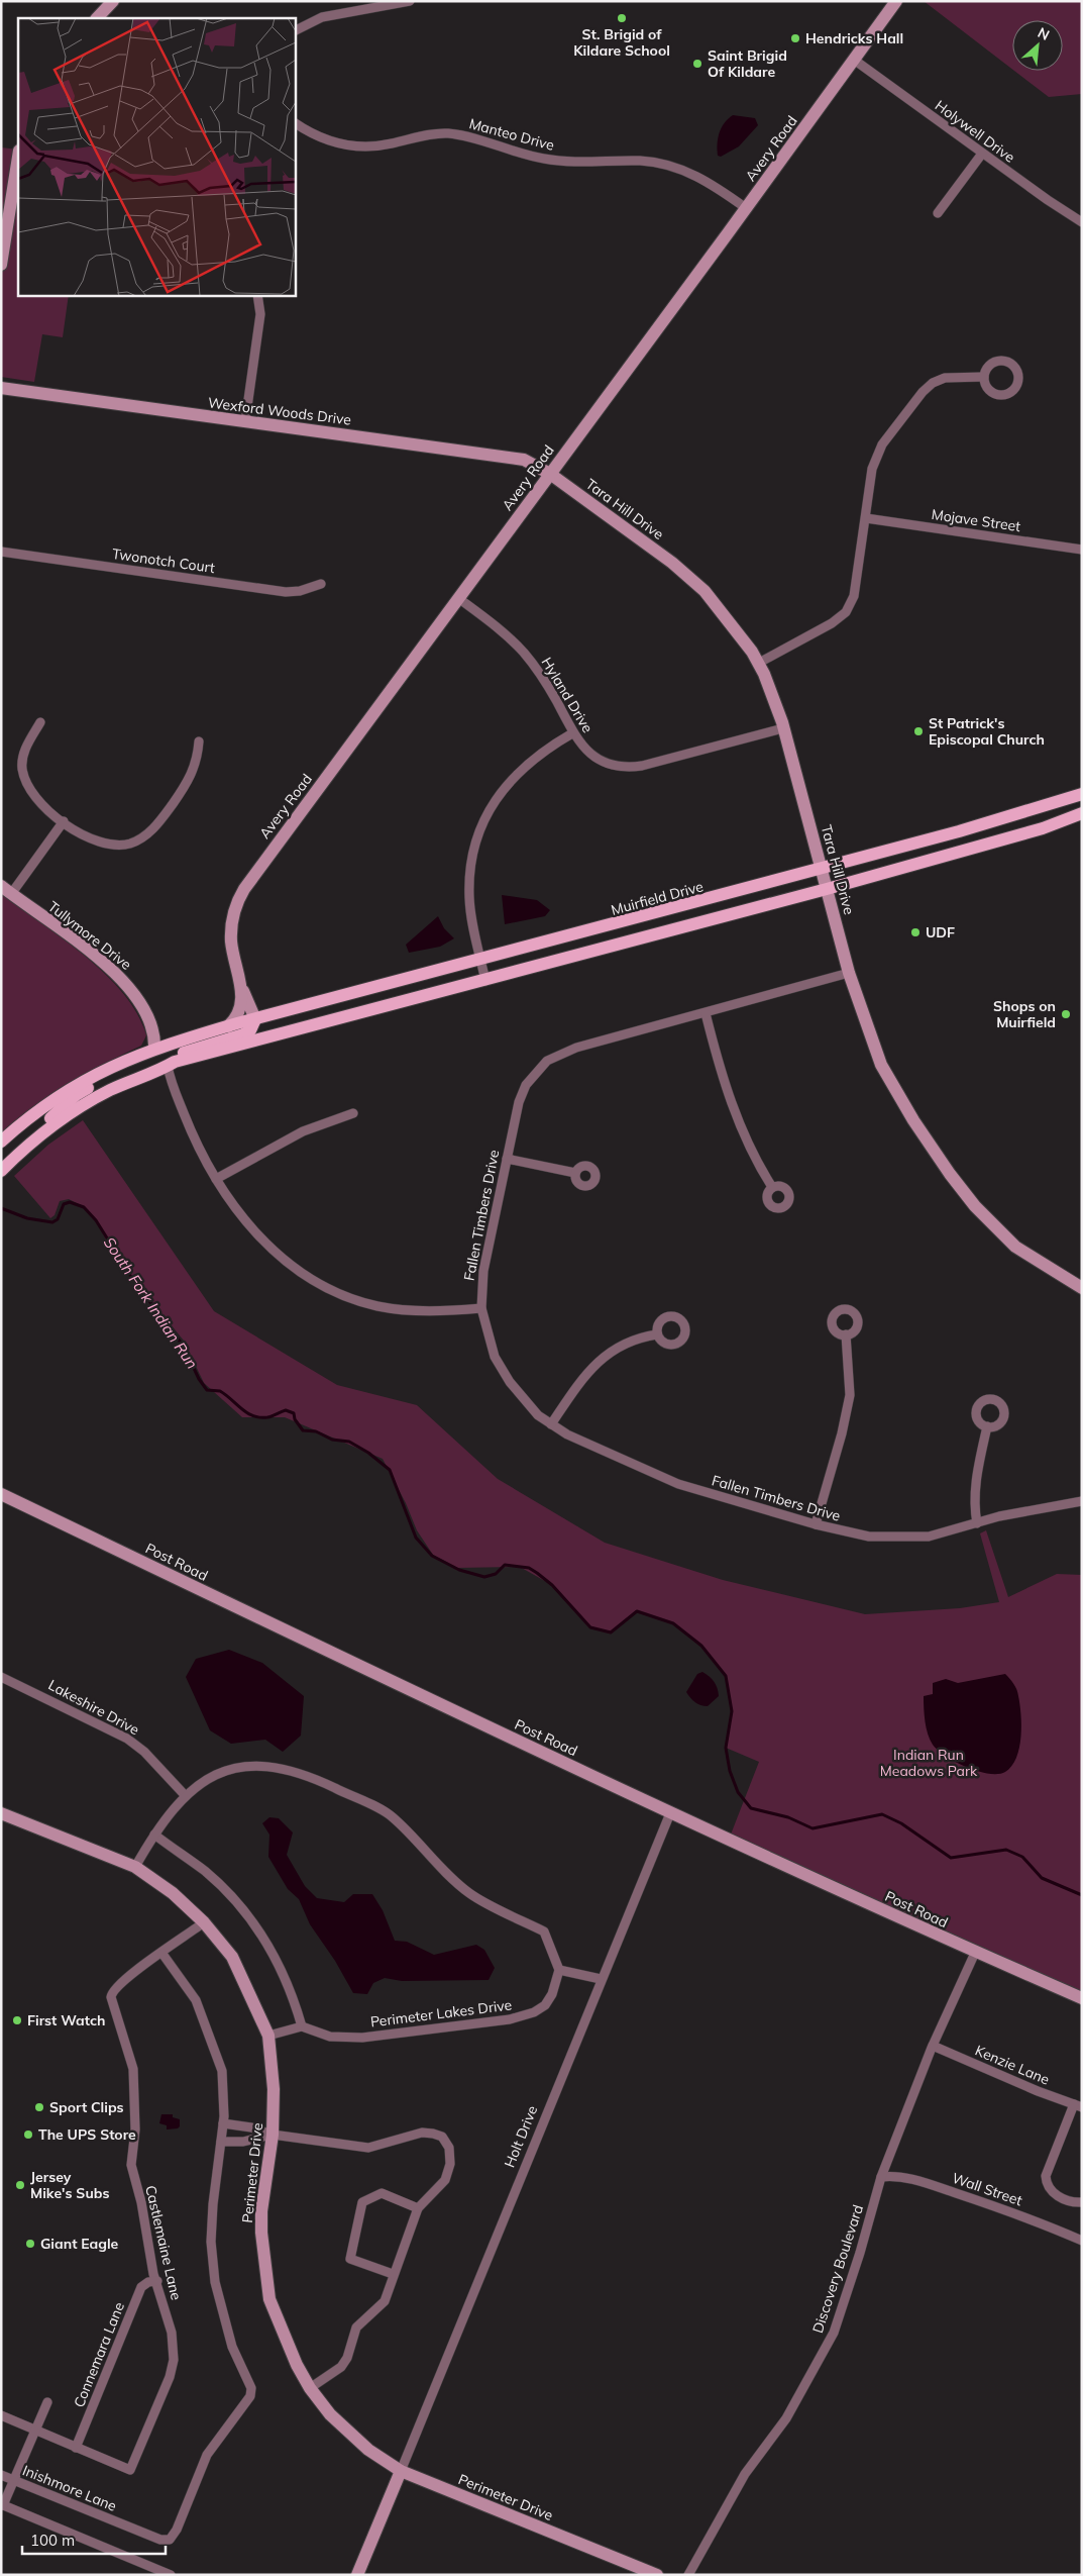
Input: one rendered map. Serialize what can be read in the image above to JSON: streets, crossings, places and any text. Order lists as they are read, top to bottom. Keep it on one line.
{"streets":{"main road":["Muirfield Drive"],"street":["Holywell Drive","Manteo Drive","Avery Road","Wexford Woods Drive","Tara Hill Drive","Mojave Street","Twonotch Court","Hyland Drive","Tullymore Drive","Fallen Timbers Drive","Post Road","Lakeshire Drive","Perimeter Lakes Drive","Kenzie Lane","Holt Drive","Perimeter Drive","Wall Street","Castlemaine Lane","Discovery Boulevard","Connemara Lane","Inishmore Lane"]},"crossings":[["Holywell Drive","Avery Road"],["Manteo Drive","Avery Road"],["Avery Road","Wexford Woods Drive"],["Avery Road","Tara Hill Drive"],["Avery Road","Hyland Drive"],["Avery Road","Muirfield Drive"],["Wexford Woods Drive","Tara Hill Drive"],["Tara Hill Drive","Hyland Drive"],["Tara Hill Drive","Muirfield Drive"],["Tara Hill Drive","Fallen Timbers Drive"],["Muirfield Drive","Tullymore Drive"],["Post Road","Holt Drive"],["Post Road","Discovery Boulevard"],["Kenzie Lane","Discovery Boulevard"],["Holt Drive","Perimeter Drive"],["Perimeter Drive","Castlemaine Lane"],["Wall Street","Discovery Boulevard"],["Castlemaine Lane","Connemara Lane"]],"water":["South Fork Indian Run"],"parks":["Indian Run Meadows Park"],"places":["St. Brigid of Kildare School","Hendricks Hall","Saint Brigid Of Kildare","St Patrick's Episcopal Church","UDF","Shops on Muirfield","First Watch","Sport Clips","The UPS Store","Jersey Mike's Subs","Giant Eagle"],"scale_bar":"100 m","north":"top right"}
